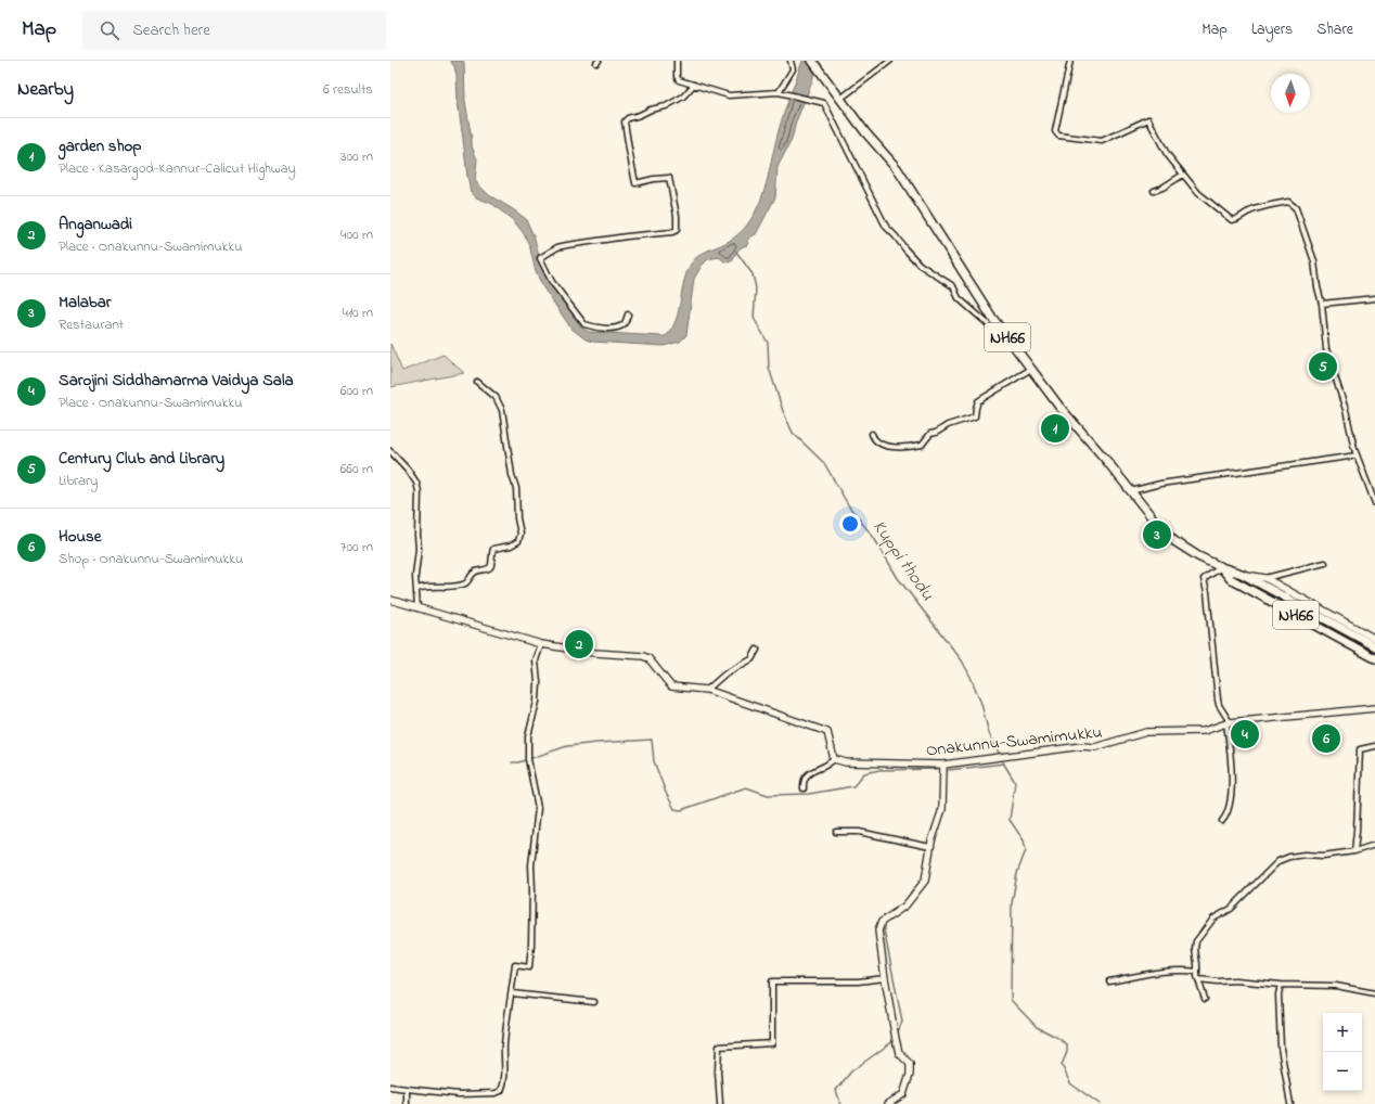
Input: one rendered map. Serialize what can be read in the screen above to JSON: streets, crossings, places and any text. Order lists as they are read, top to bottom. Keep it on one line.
{"streets":{"highway":["NH66"],"street":["Onakunnu-Swamimukku"]},"water":["Kuppi thodu"],"north":"bottom","page":{"header":"Map","search":"Search here","nav":["Map","Layers","Share"],"heading":["Nearby","6 results"],"list":[{"mark":"1","name":"garden shop","note":"Place · Kasargod-Kannur-Calicut Highway","value":"300 m"},{"mark":"2","name":"Anganwadi","note":"Place · Onakunnu-Swamimukku","value":"400 m"},{"mark":"3","name":"Malabar","note":"Restaurant","value":"410 m"},{"mark":"4","name":"Sarojini Siddhamarma Vaidya Sala","note":"Place · Onakunnu-Swamimukku","value":"600 m"},{"mark":"5","name":"Century Club and Library","note":"Library","value":"660 m"},{"mark":"6","name":"House","note":"Shop · Onakunnu-Swamimukku","value":"700 m"}],"pins":["5","1","3","2","4","6"],"map_buttons":["+","−"]}}
